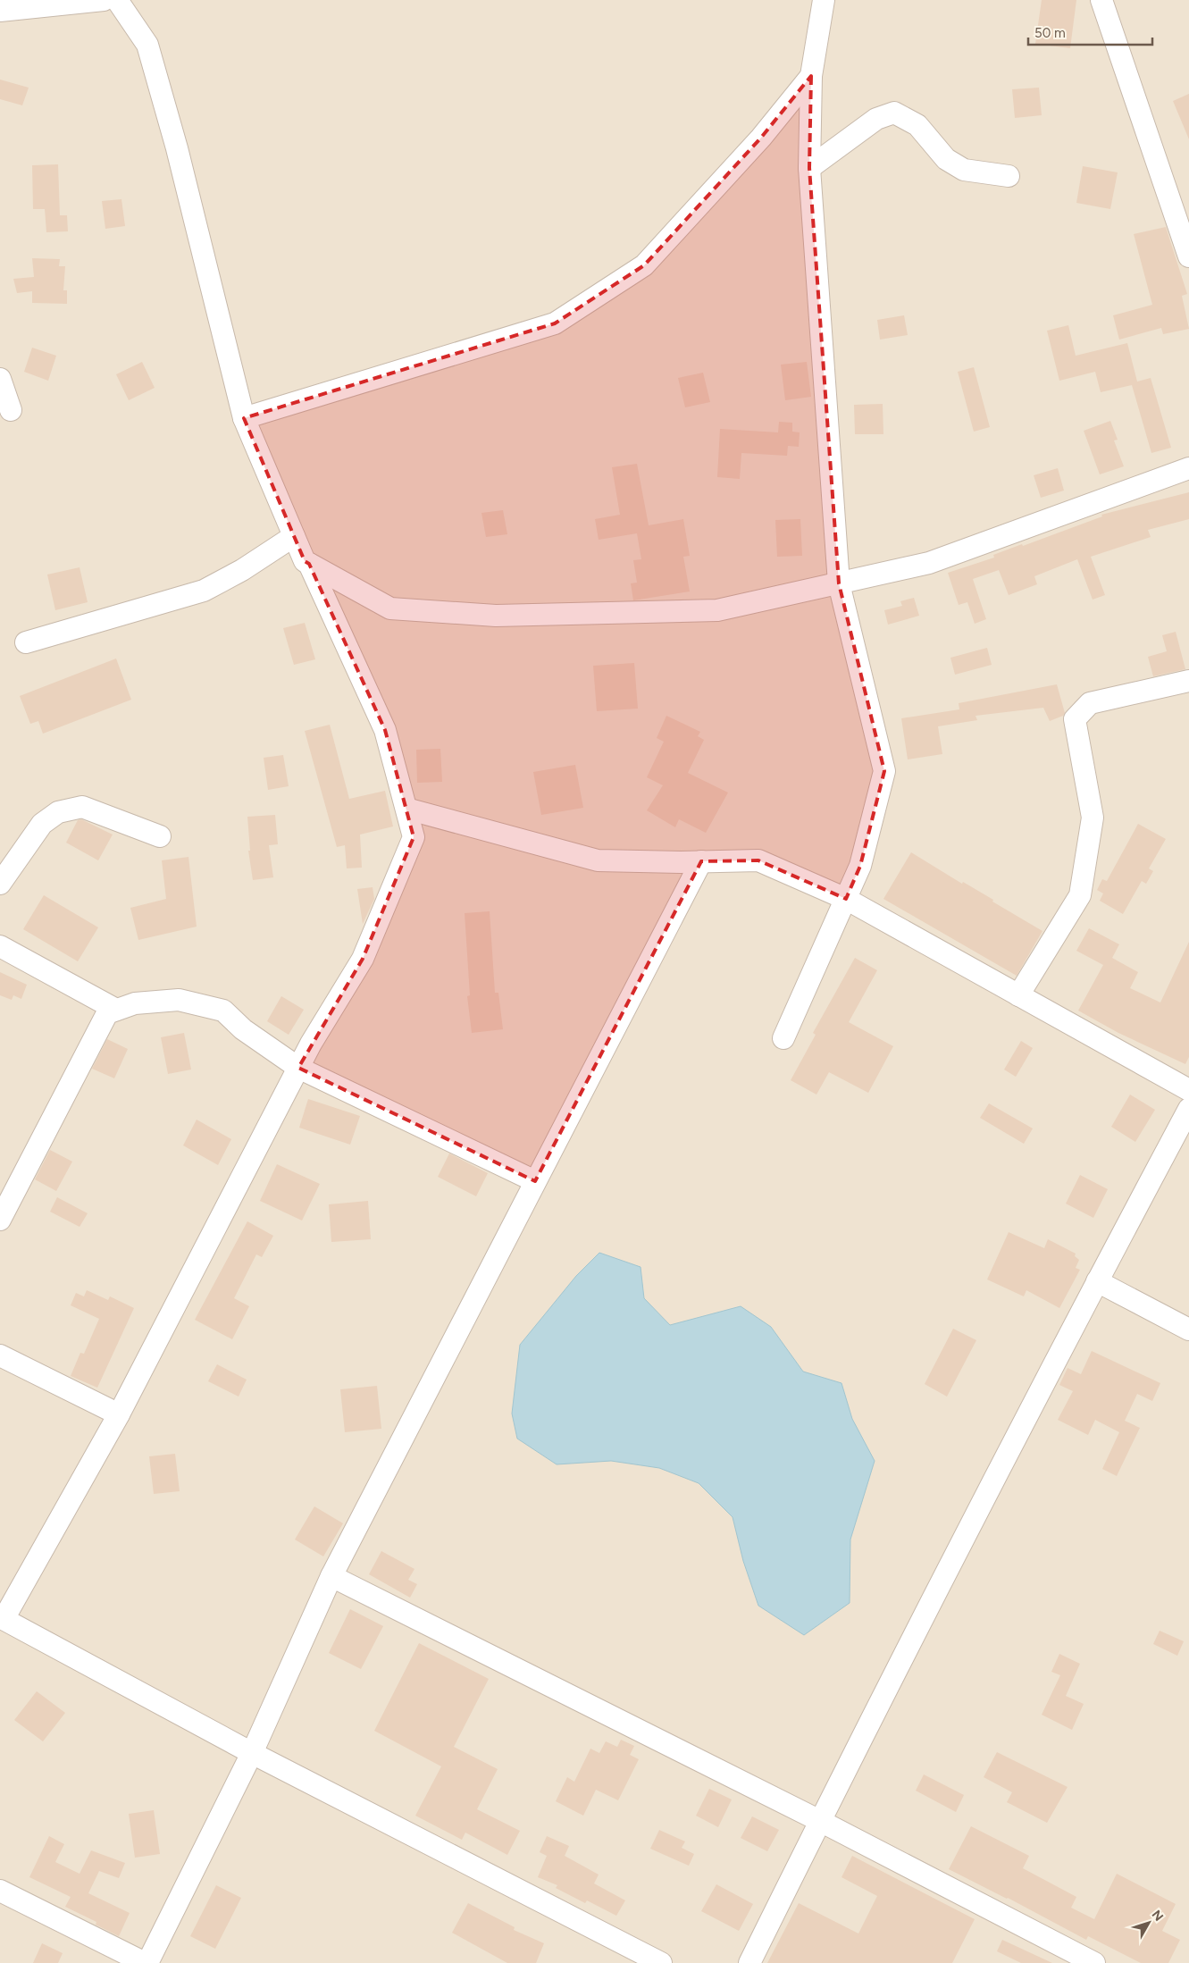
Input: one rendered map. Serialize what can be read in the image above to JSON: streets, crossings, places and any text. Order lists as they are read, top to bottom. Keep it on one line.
{"scale_bar":"50 m","north":"top right"}
